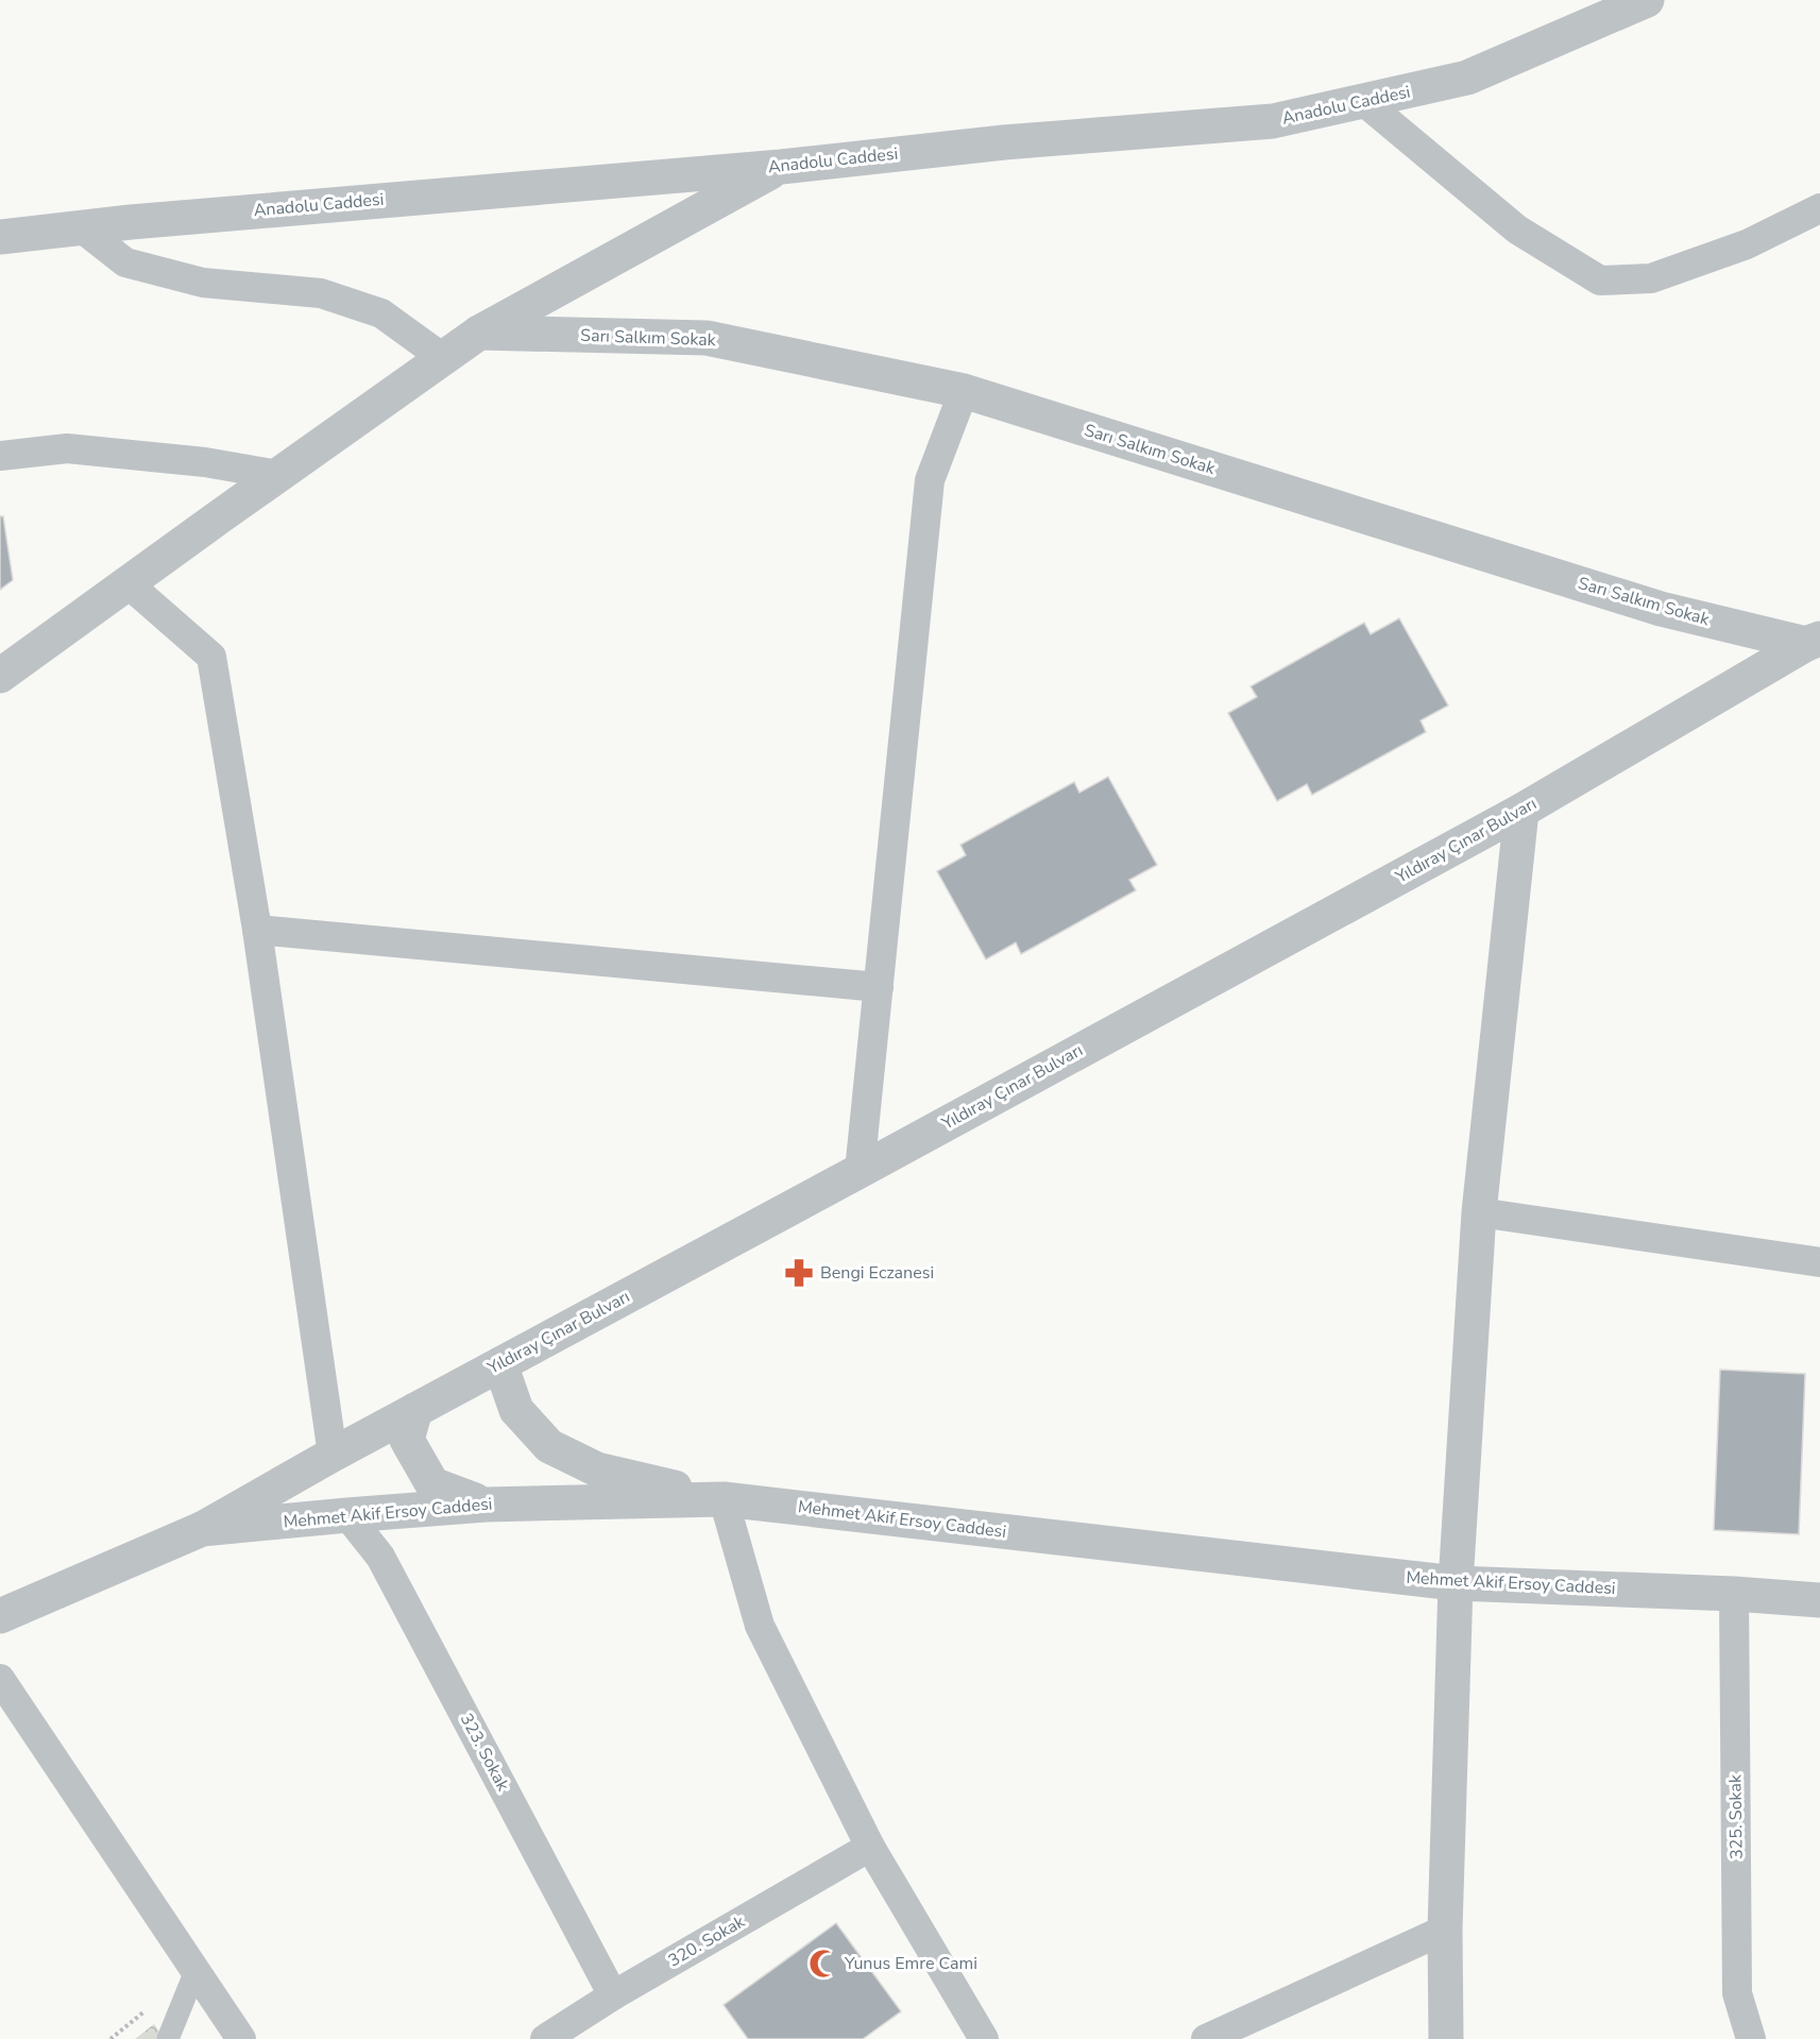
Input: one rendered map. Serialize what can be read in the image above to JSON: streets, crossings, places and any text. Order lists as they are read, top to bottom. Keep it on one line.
{"streets":{"street":["Anadolu Caddesi","Sarı Salkım Sokak","Yıldıray Çınar Bulvarı","Mehmet Akif Ersoy Caddesi","323. Sokak","325. Sokak","320. Sokak"]},"crossings":[["Sarı Salkım Sokak","Yıldıray Çınar Bulvarı"],["Yıldıray Çınar Bulvarı","Mehmet Akif Ersoy Caddesi"],["Mehmet Akif Ersoy Caddesi","323. Sokak"],["Mehmet Akif Ersoy Caddesi","325. Sokak"],["323. Sokak","320. Sokak"]],"places":{"pharmacy":["Bengi Eczanesi"],"mosque":["Yunus Emre Cami"]}}
